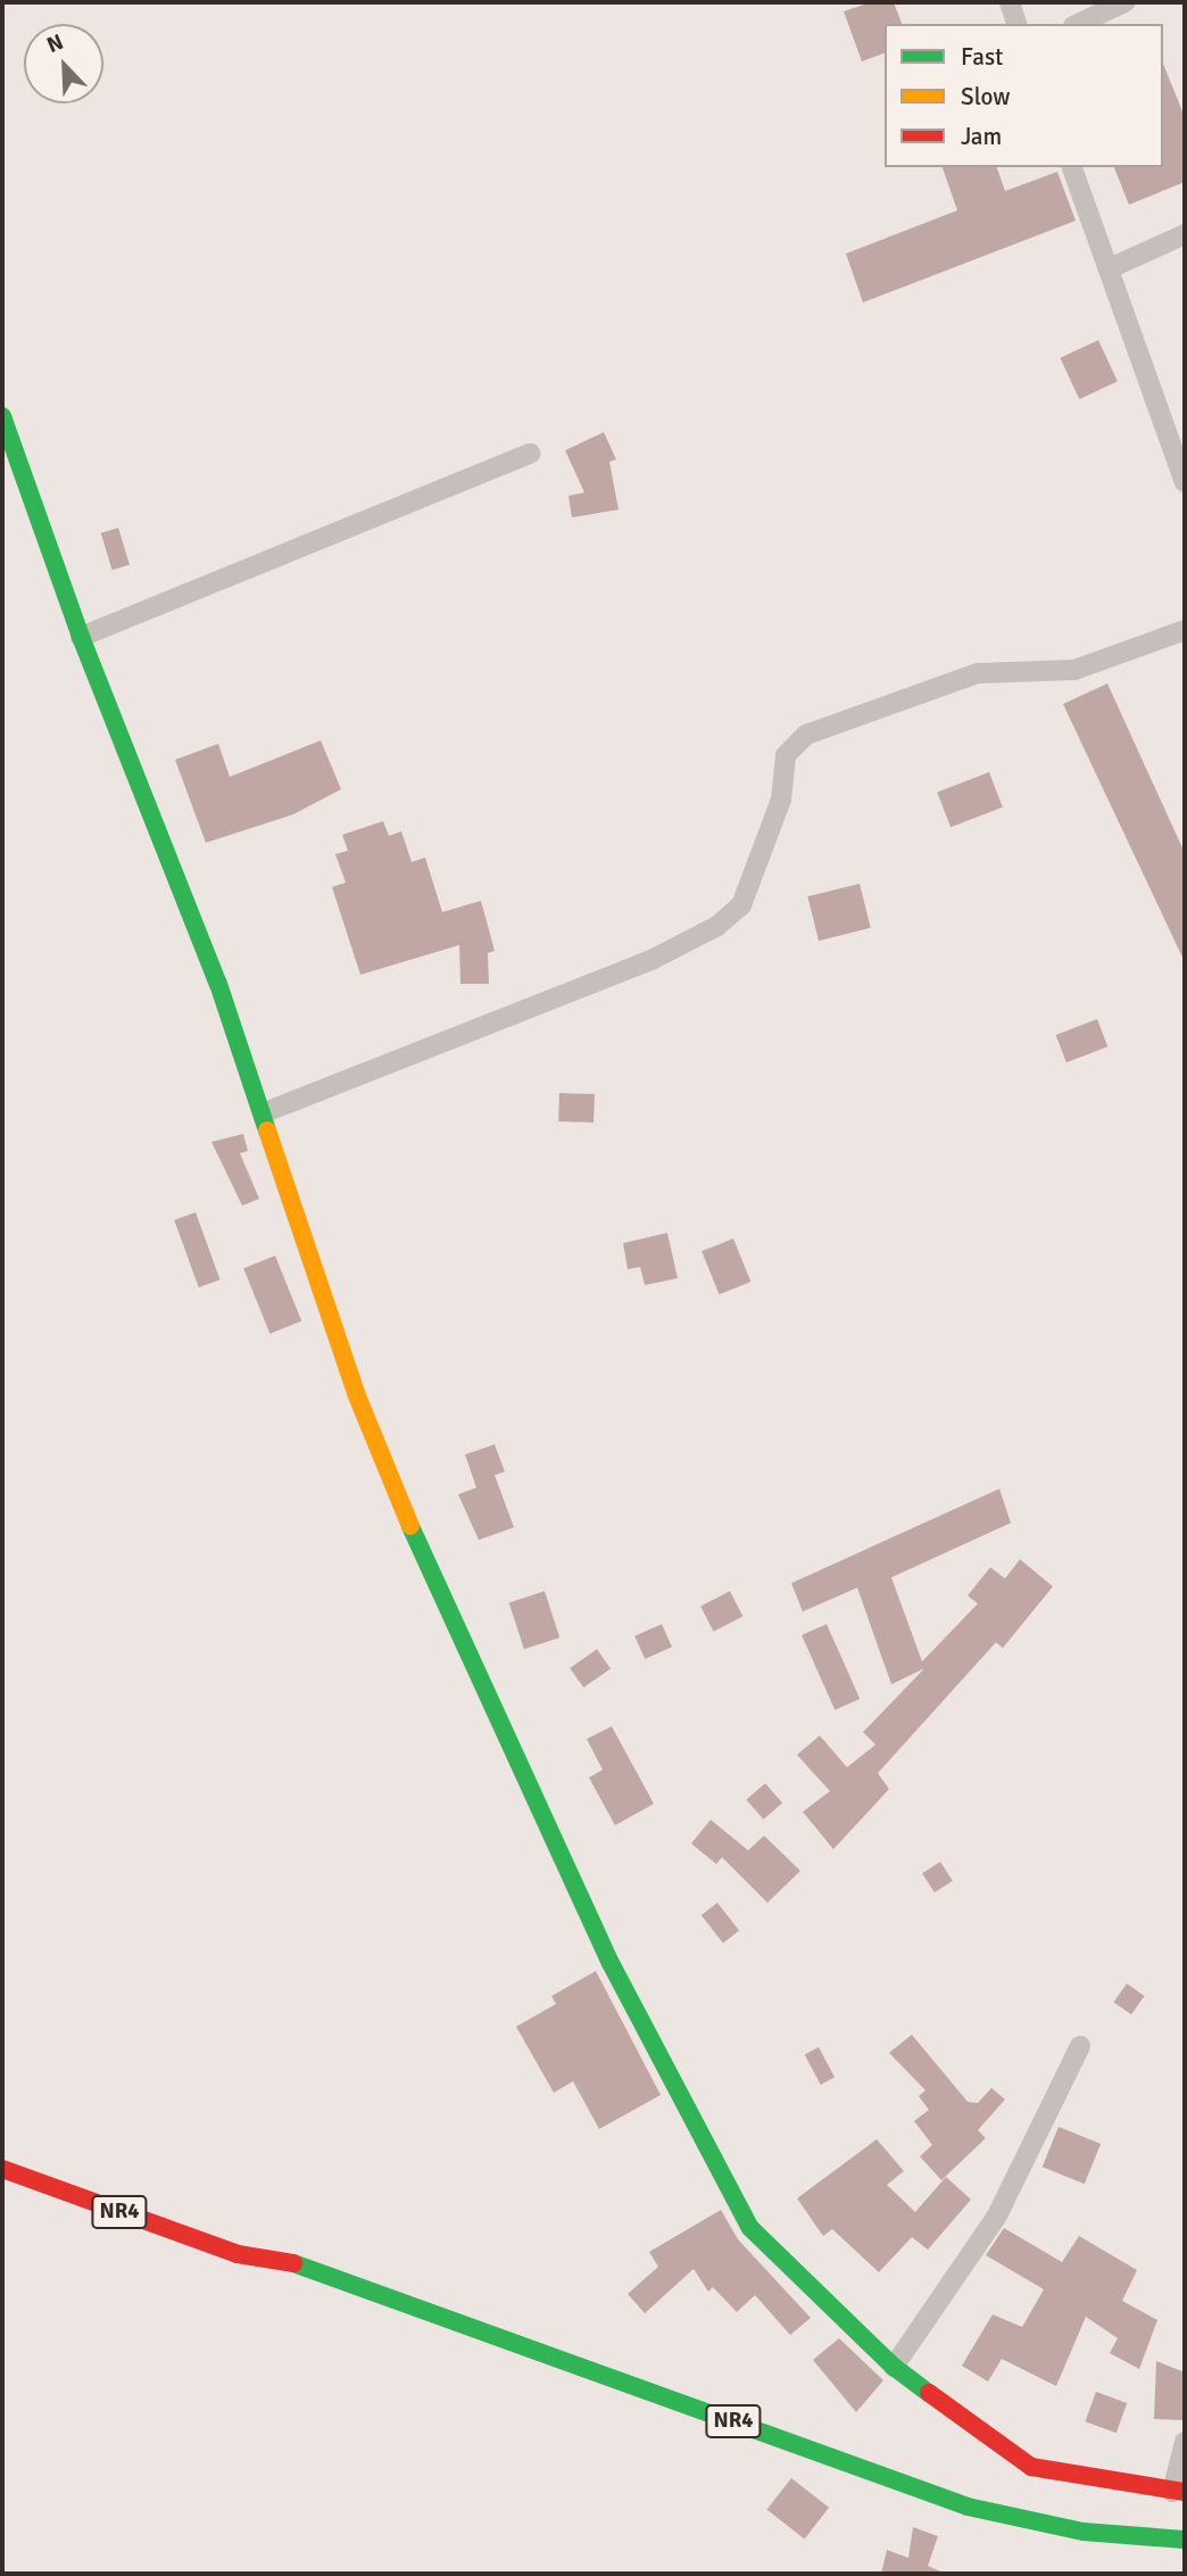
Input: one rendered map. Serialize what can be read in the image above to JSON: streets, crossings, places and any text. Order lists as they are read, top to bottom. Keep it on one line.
{"streets":{"main road":["NR4"]},"legend":["Fast","Slow","Jam"],"north":"top left"}
